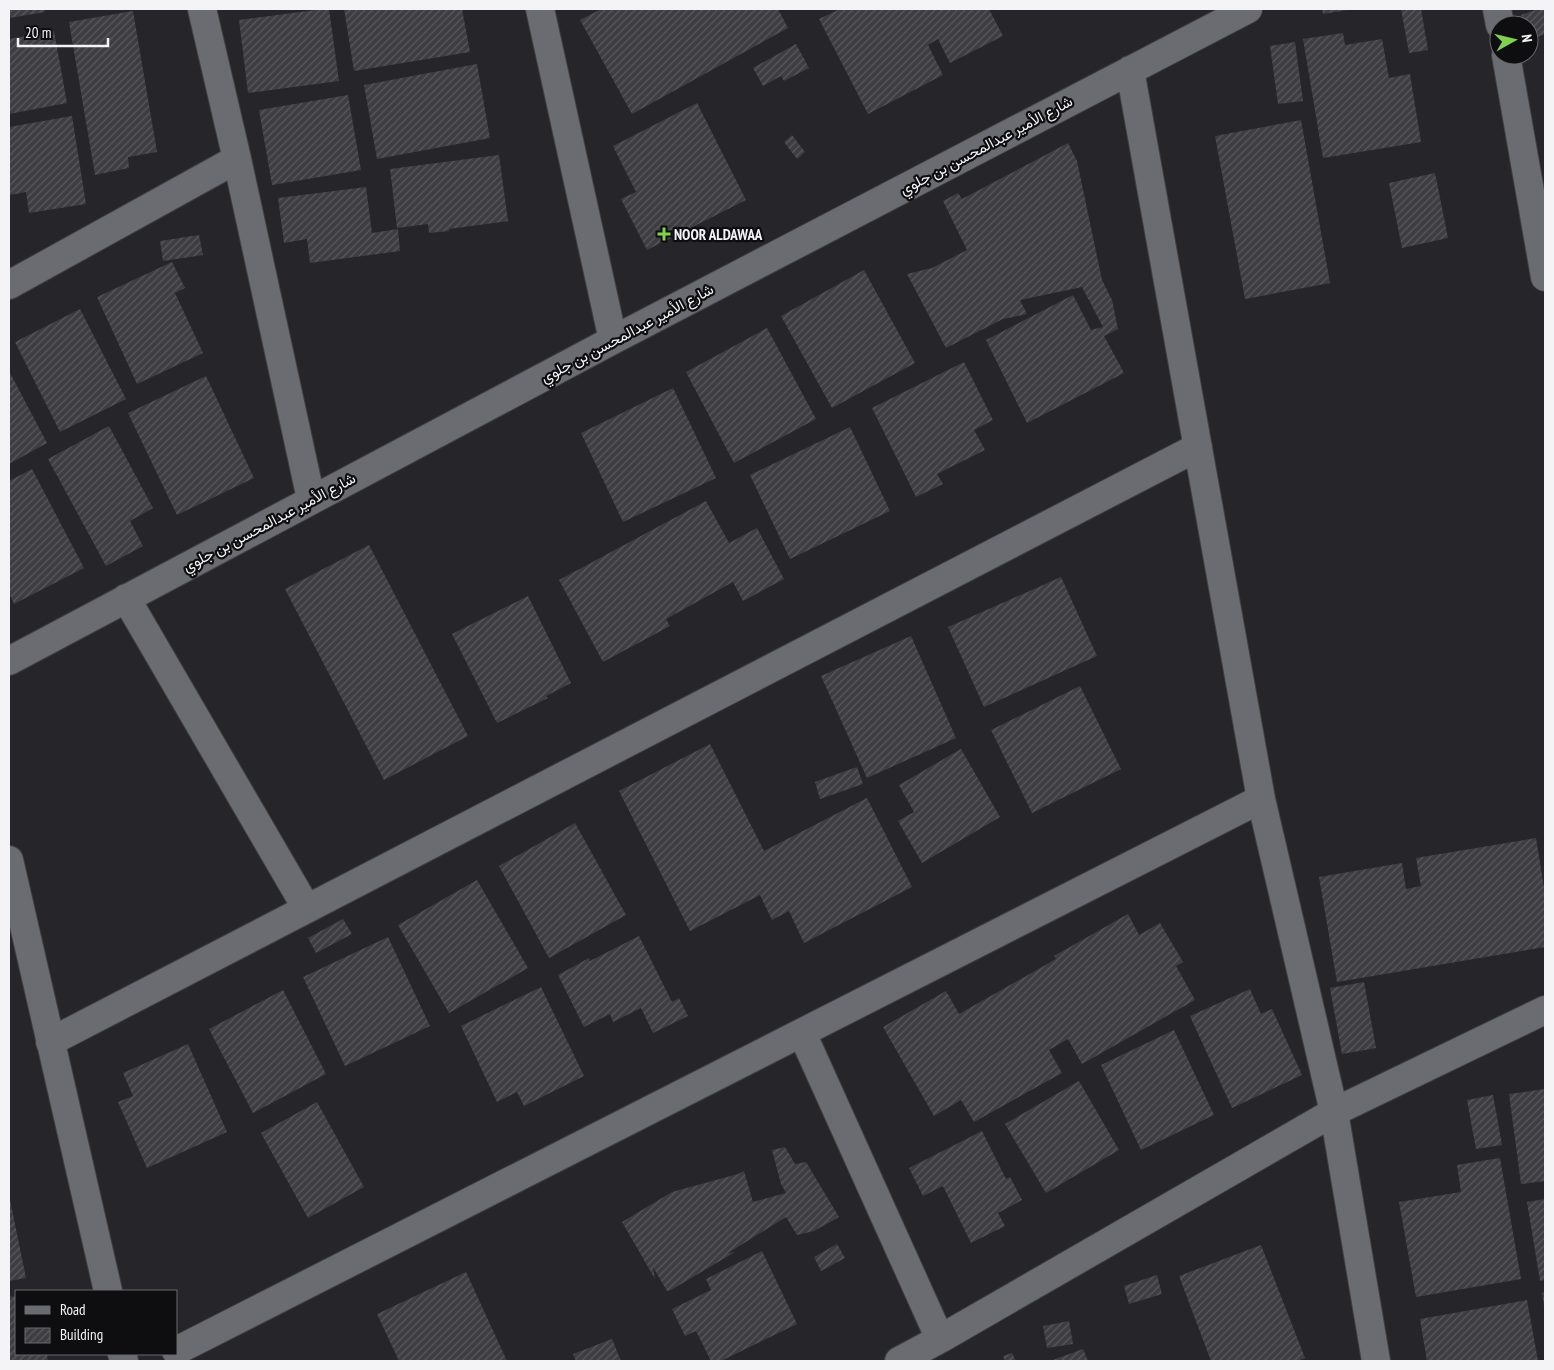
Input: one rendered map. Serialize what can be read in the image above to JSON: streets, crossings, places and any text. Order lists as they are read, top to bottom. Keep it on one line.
{"streets":{"street":["شارع الأمير عبدالمحسن بن جلوي"]},"places":{"health":["NOOR ALDAWAA"]},"legend":["Road","Building"],"scale_bar":"20 m","north":"right"}
